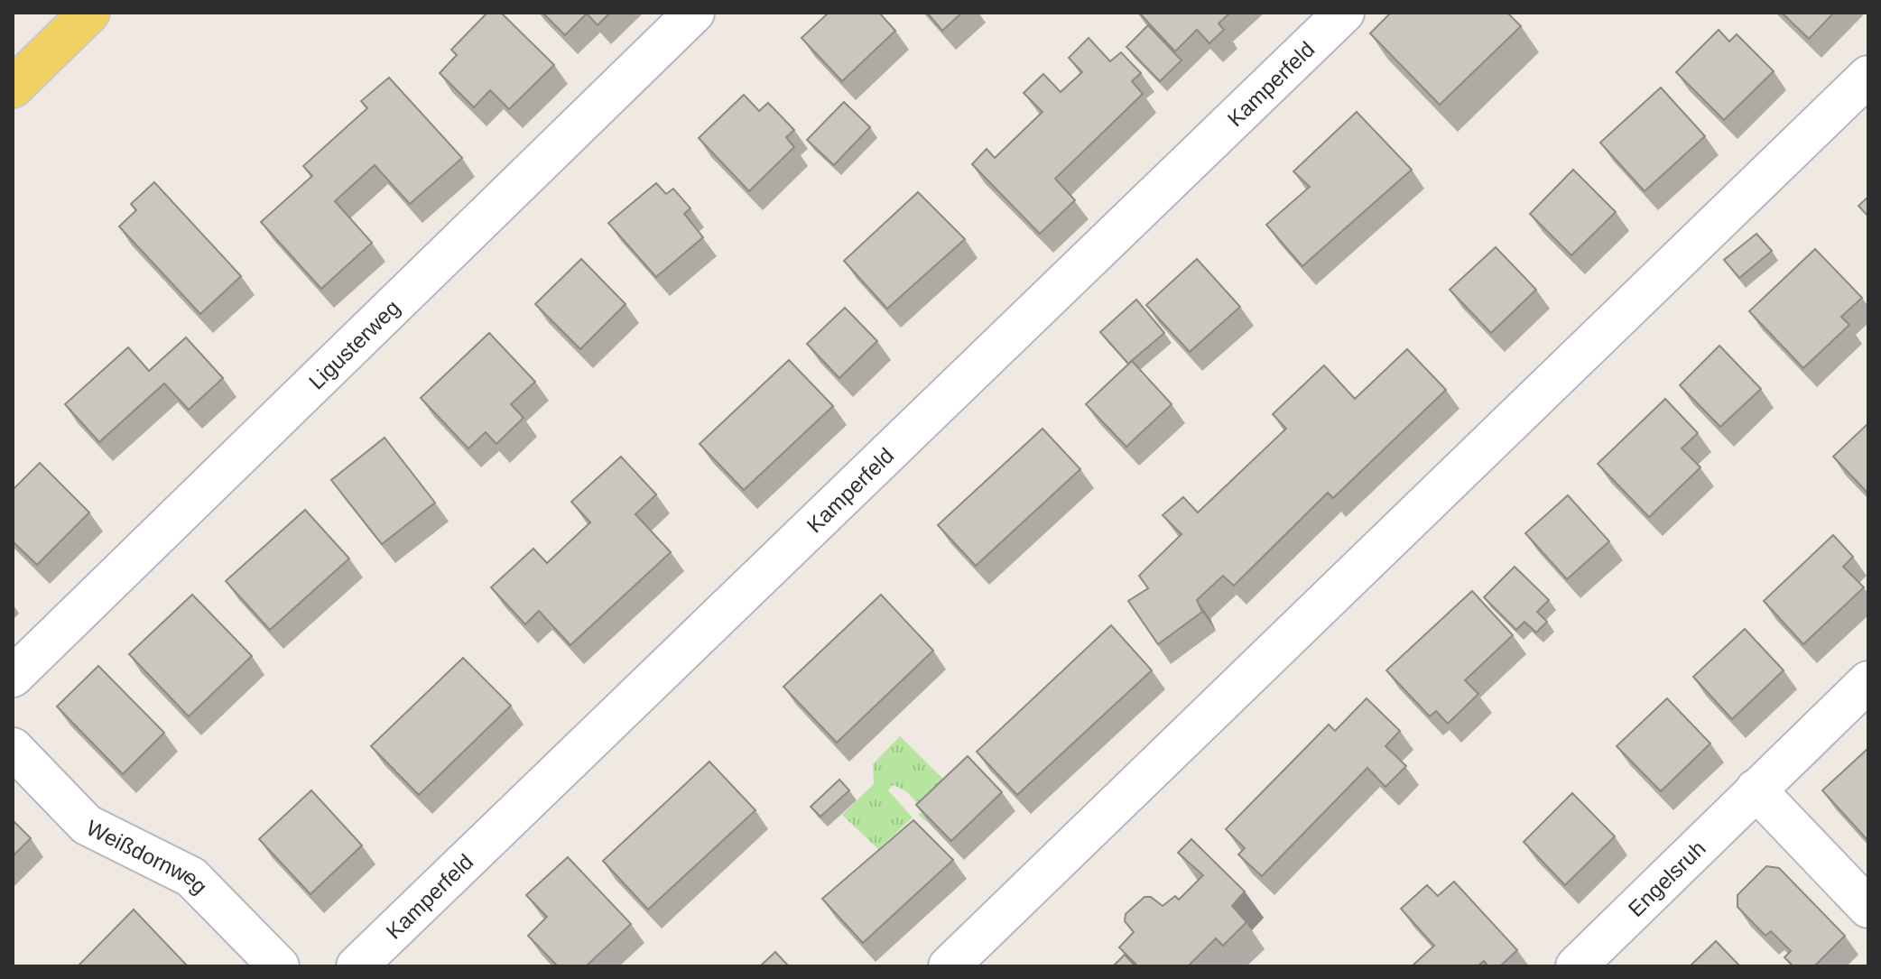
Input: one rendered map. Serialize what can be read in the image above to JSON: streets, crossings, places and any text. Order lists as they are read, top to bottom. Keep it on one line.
{"streets":{"street":["Kamperfeld","Ligusterweg","Weißdornweg","Engelsruh"]}}
